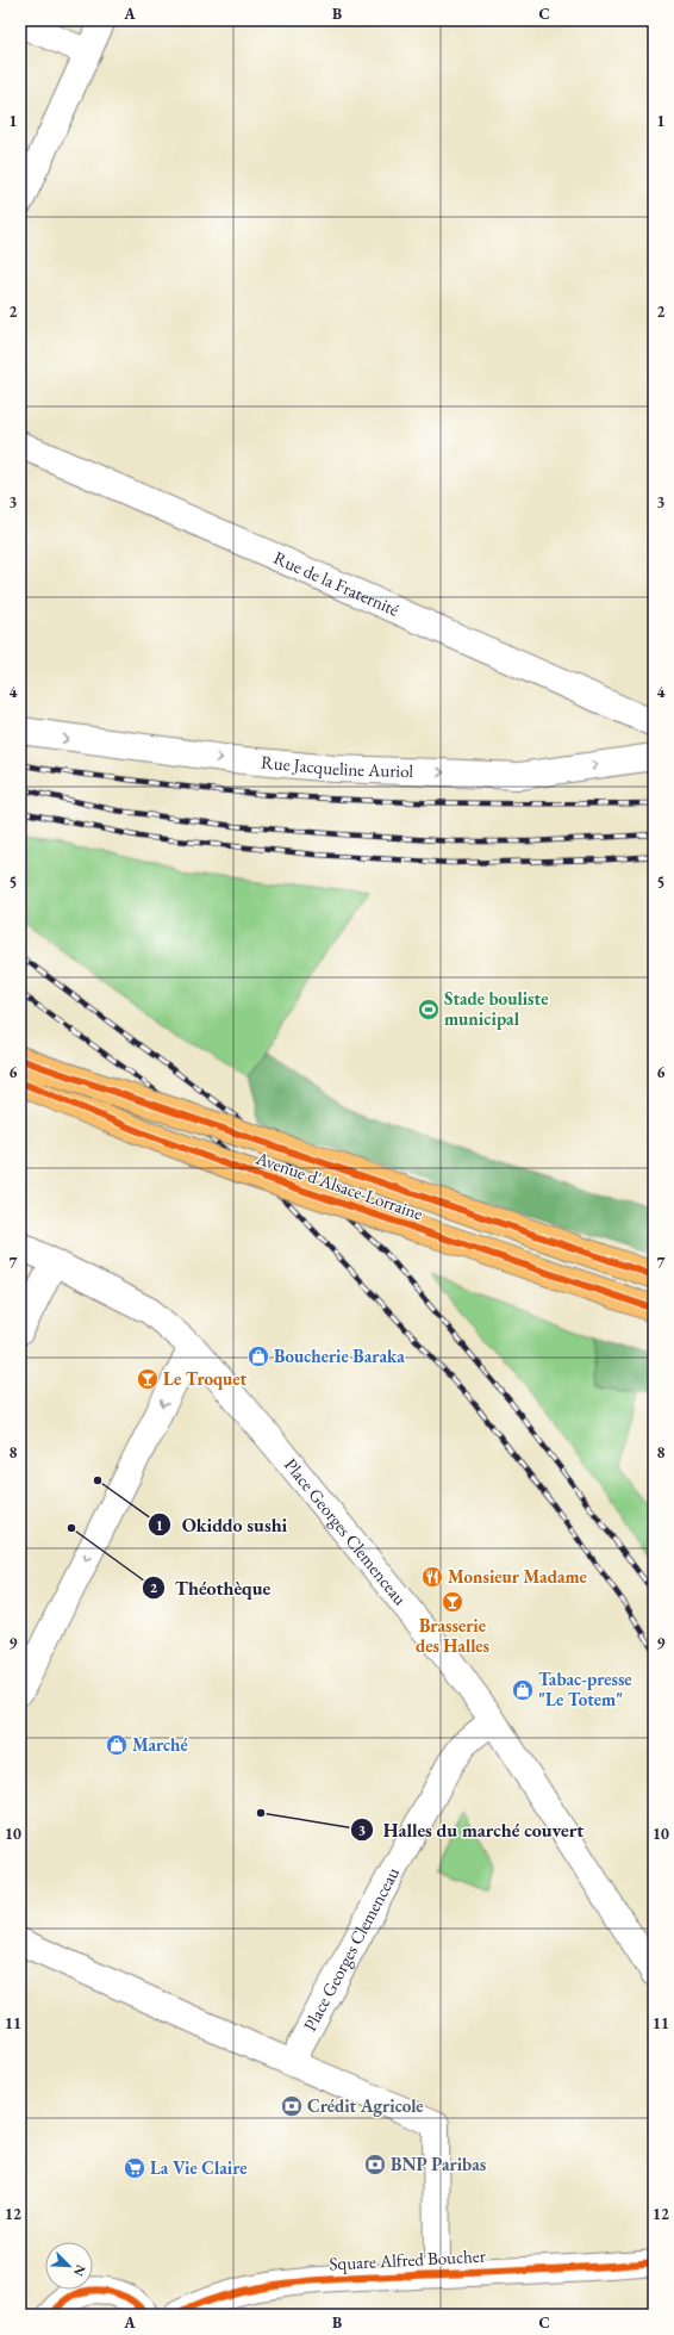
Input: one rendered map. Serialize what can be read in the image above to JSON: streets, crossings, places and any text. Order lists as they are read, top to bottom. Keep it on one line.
{"streets":{"main road":["Avenue d'Alsace-Lorraine"],"street":["Rue de la Fraternité","Rue Jacqueline Auriol","Place Georges Clemenceau","Square Alfred Boucher"]},"one_way":["Rue Jacqueline Auriol"],"places":{"sports":["Stade bouliste municipal"],"shop":["Boucherie Baraka","Tabac-presse \"Le Totem\"","Marché"],"bar":["Le Troquet","Brasserie des Halles"],"other":["Okiddo sushi","Théothèque","Halles du marché couvert"],"restaurant":["Monsieur Madame"],"bank":["Crédit Agricole","BNP Paribas"],"supermarket":["La Vie Claire"]},"north":"bottom right","grid":{"columns":["A","B","C"],"rows":["1","2","3","4","5","6","7","8","9","10","11","12"]}}
